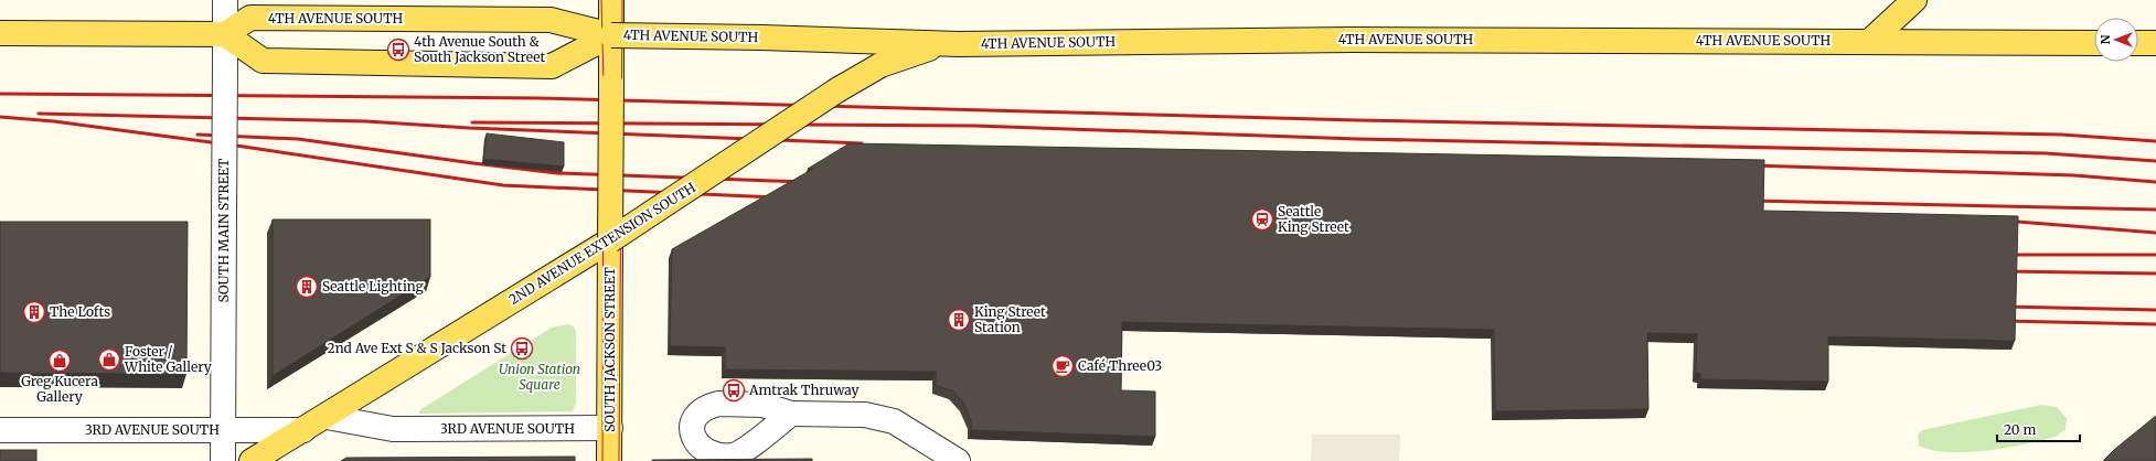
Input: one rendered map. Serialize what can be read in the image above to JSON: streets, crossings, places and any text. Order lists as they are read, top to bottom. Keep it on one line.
{"streets":{"main road":["4TH AVENUE SOUTH","2ND AVENUE EXTENSION SOUTH","SOUTH JACKSON STREET"],"street":["SOUTH MAIN STREET","3RD AVENUE SOUTH"]},"crossings":[["4TH AVENUE SOUTH","SOUTH MAIN STREET"],["4TH AVENUE SOUTH","2ND AVENUE EXTENSION SOUTH"],["4TH AVENUE SOUTH","SOUTH JACKSON STREET"],["SOUTH MAIN STREET","3RD AVENUE SOUTH"],["2ND AVENUE EXTENSION SOUTH","SOUTH JACKSON STREET"],["2ND AVENUE EXTENSION SOUTH","3RD AVENUE SOUTH"],["SOUTH JACKSON STREET","3RD AVENUE SOUTH"]],"parks":["Union Station Square"],"places":{"bus stop":["4th Avenue South & South Jackson Street","2nd Ave Ext S & S Jackson St","Amtrak Thruway"],"station":["Seattle King Street"],"building":["Seattle Lighting","The Lofts","King Street Station"],"shop":["Foster / White Gallery","Greg Kucera Gallery"],"cafe":["Café Three03"]},"scale_bar":"20 m","north":"left"}
